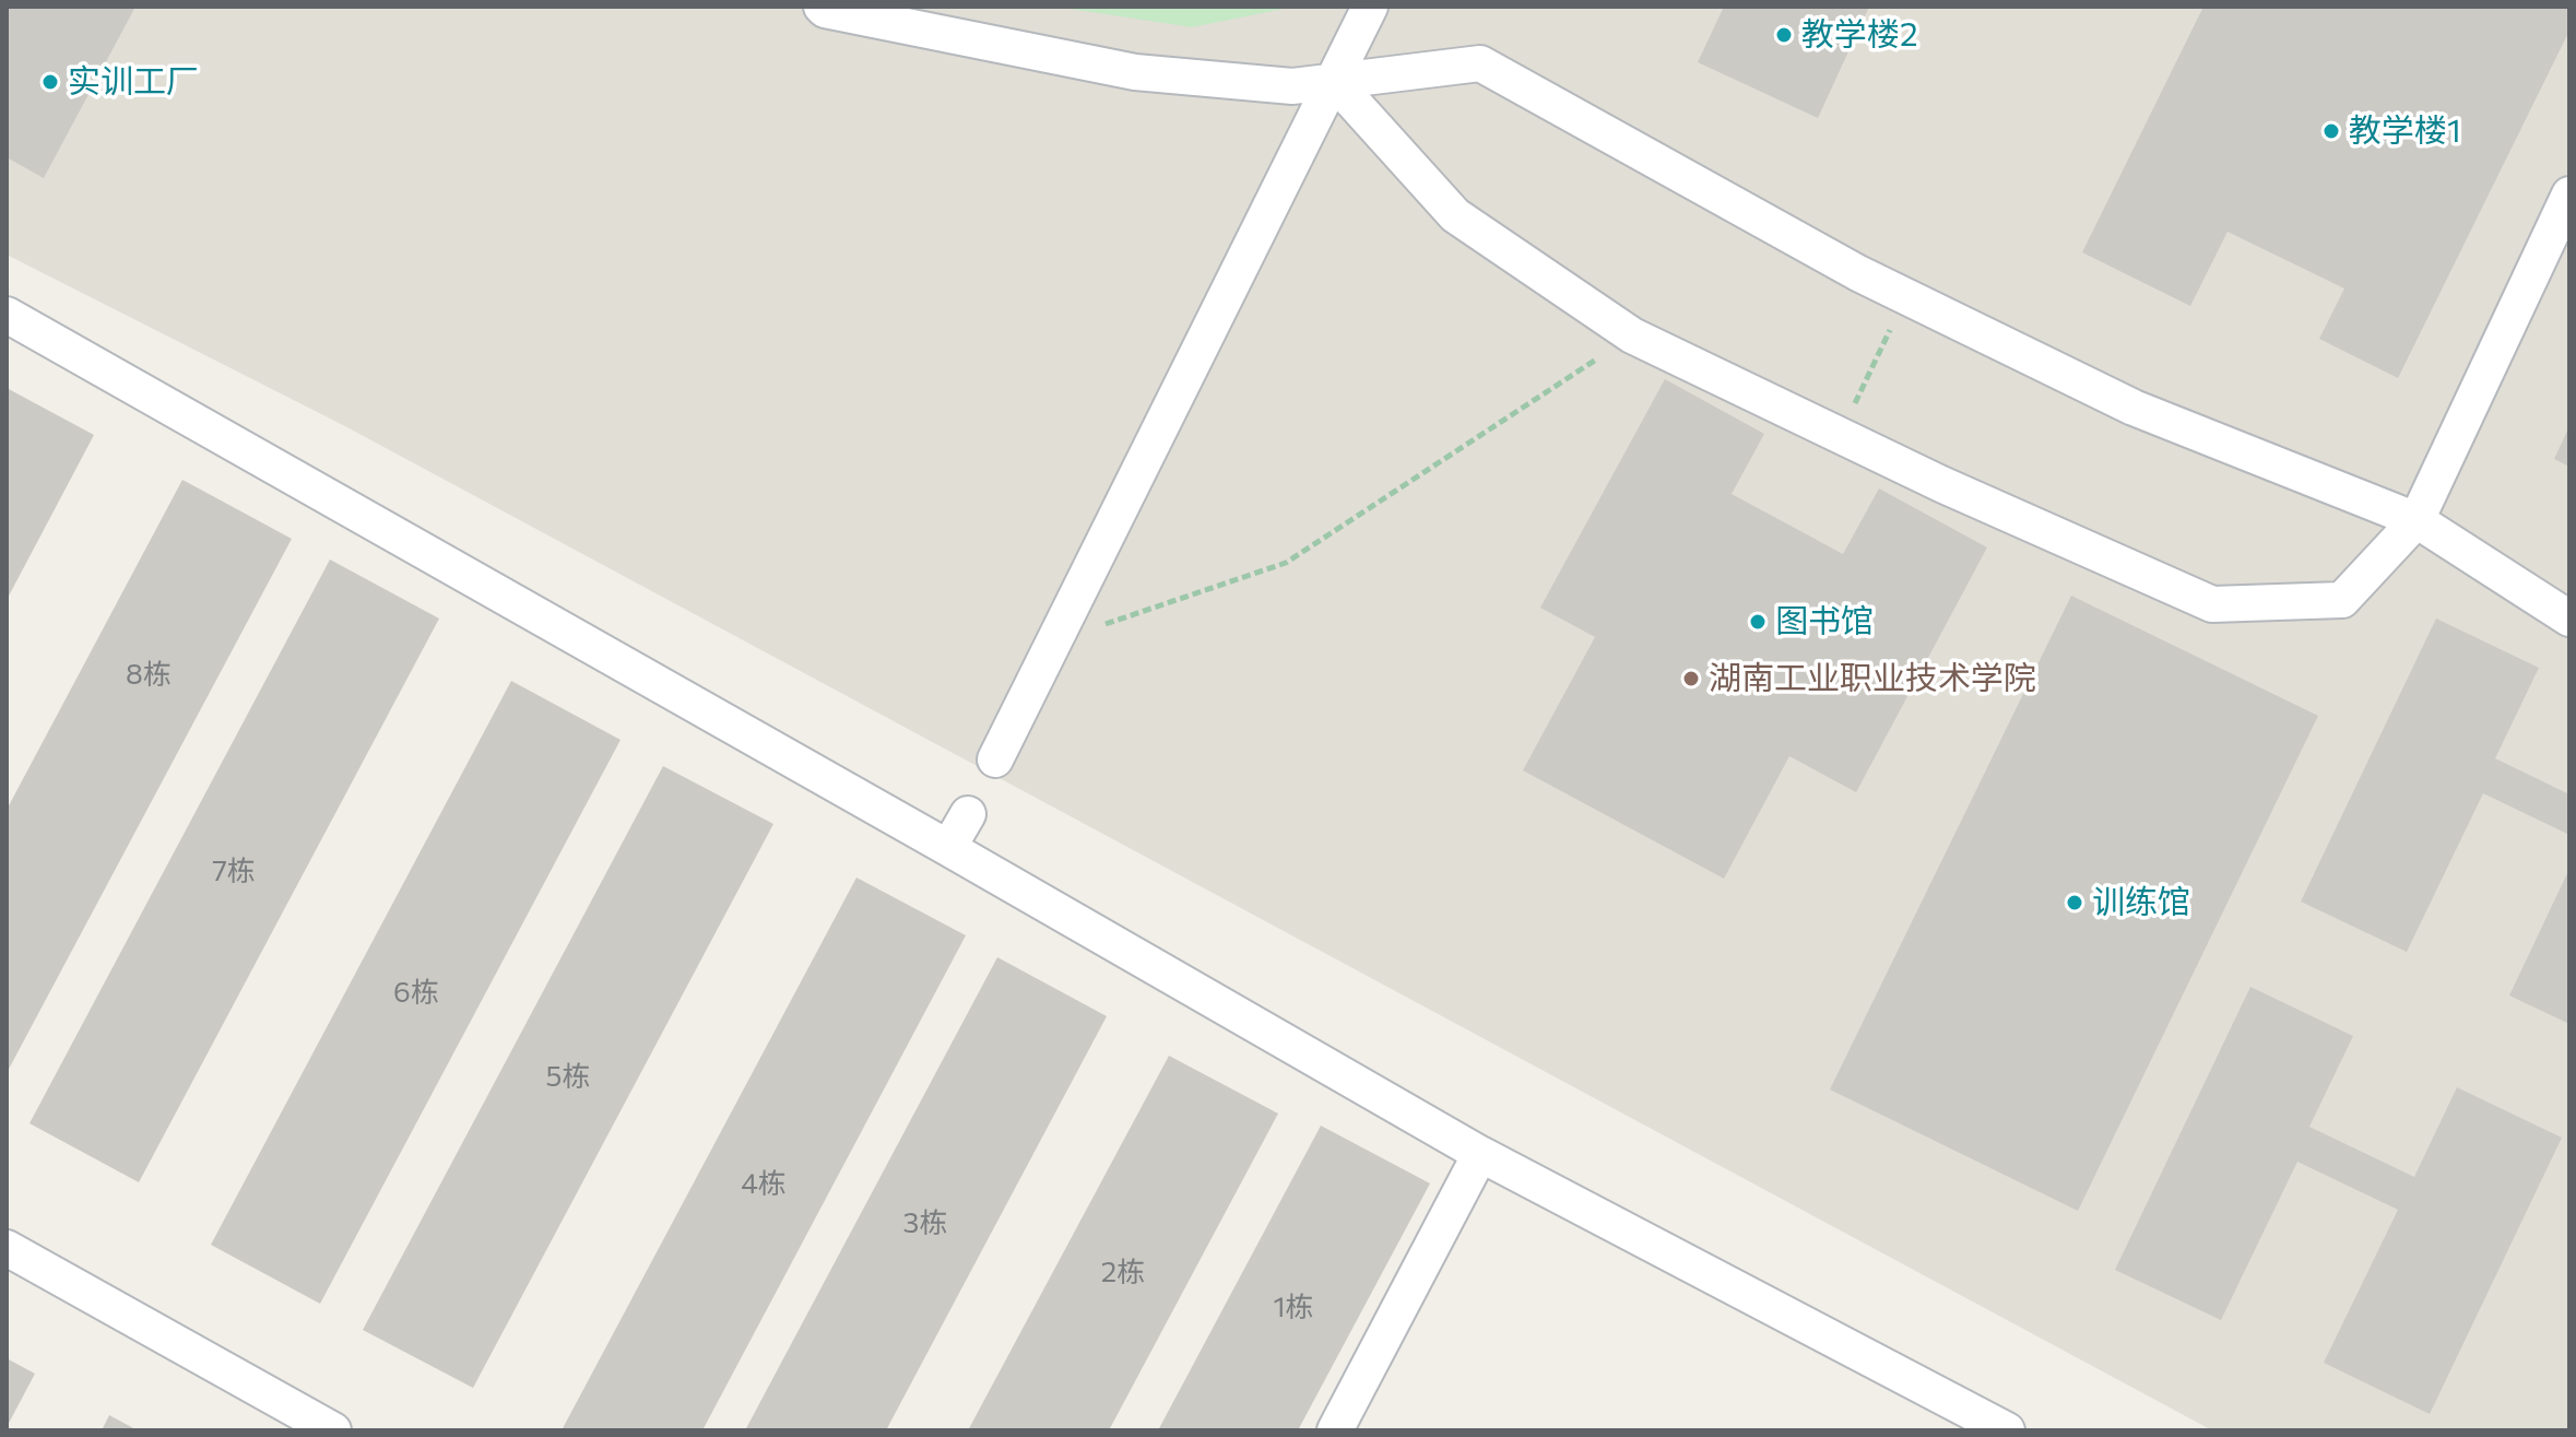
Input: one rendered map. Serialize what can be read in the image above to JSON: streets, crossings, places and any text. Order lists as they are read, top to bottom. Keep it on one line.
{"places":["教学楼2","实训工厂","教学楼1","图书馆","湖南工业职业技术学院","训练馆"],"house_numbers":["8栋","7栋","6栋","5栋","4栋","3栋","2栋","1栋"]}
